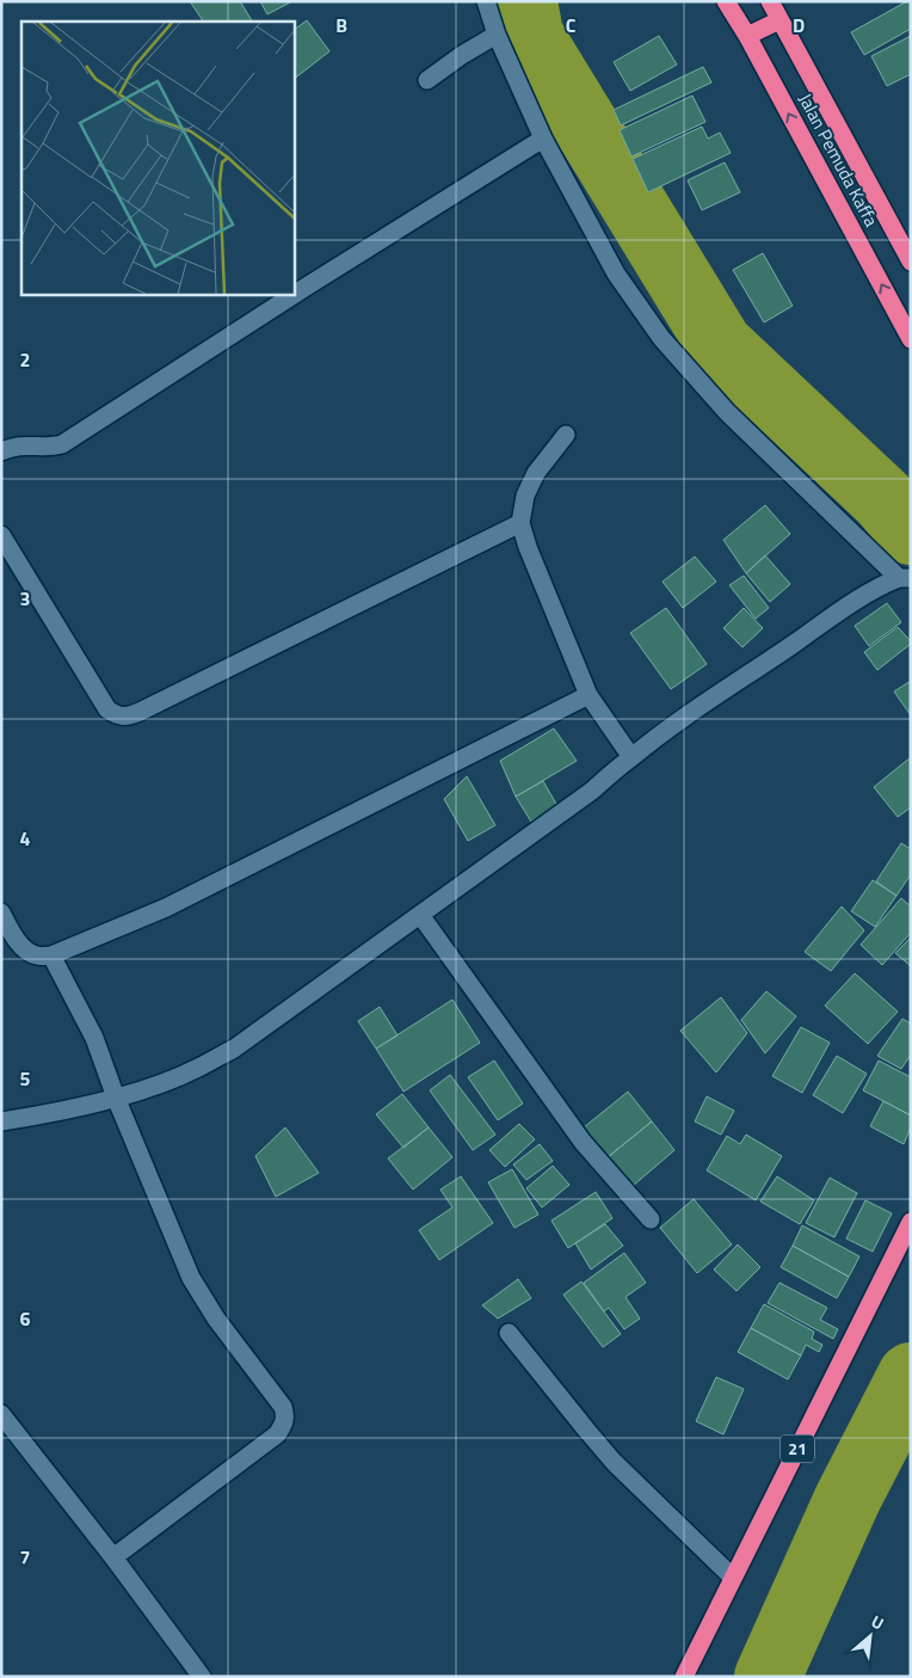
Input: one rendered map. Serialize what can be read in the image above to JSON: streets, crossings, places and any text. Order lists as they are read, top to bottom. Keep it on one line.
{"streets":{"highway":["Jalan Pemuda Kaffa","21"]},"north":"top right","grid":{"columns":["B","C","D"],"rows":["2","3","4","5","6","7"]}}
